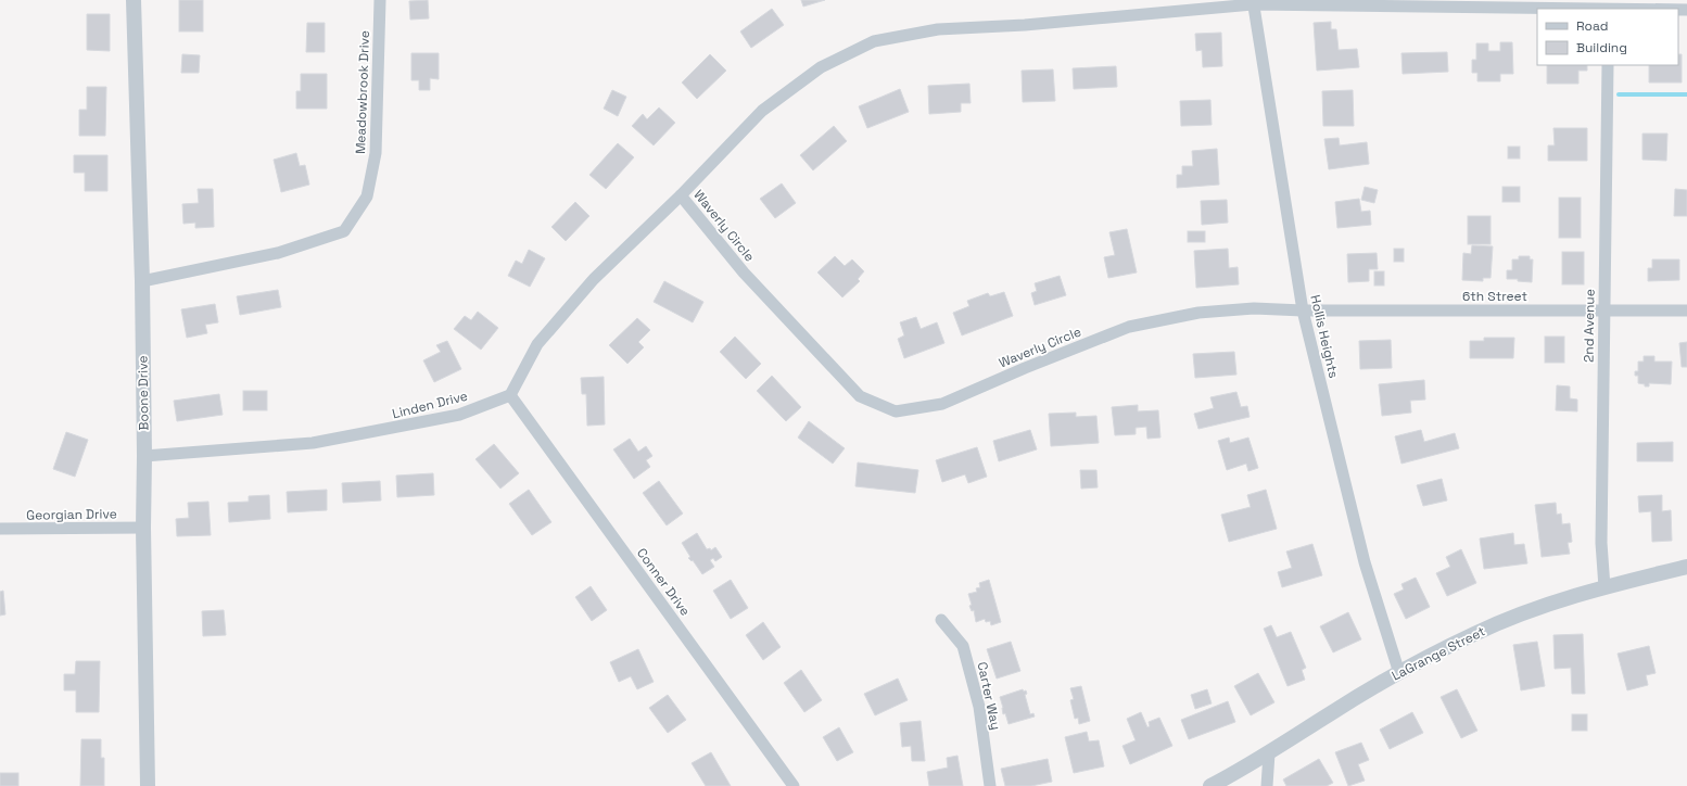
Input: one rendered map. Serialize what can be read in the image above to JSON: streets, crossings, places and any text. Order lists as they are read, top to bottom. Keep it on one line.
{"streets":{"street":["Meadowbrook Drive","Waverly Circle","6th Street","2nd Avenue","Hollis Heights","Boone Drive","Linden Drive","Georgian Drive","Conner Drive","LaGrange Street","Carter Way"]},"crossings":[["Meadowbrook Drive","Boone Drive"],["Waverly Circle","6th Street"],["Waverly Circle","Hollis Heights"],["6th Street","2nd Avenue"],["6th Street","Hollis Heights"],["2nd Avenue","LaGrange Street"],["Hollis Heights","LaGrange Street"],["Boone Drive","Linden Drive"],["Boone Drive","Georgian Drive"],["Linden Drive","Conner Drive"]],"legend":["Road","Building"]}
